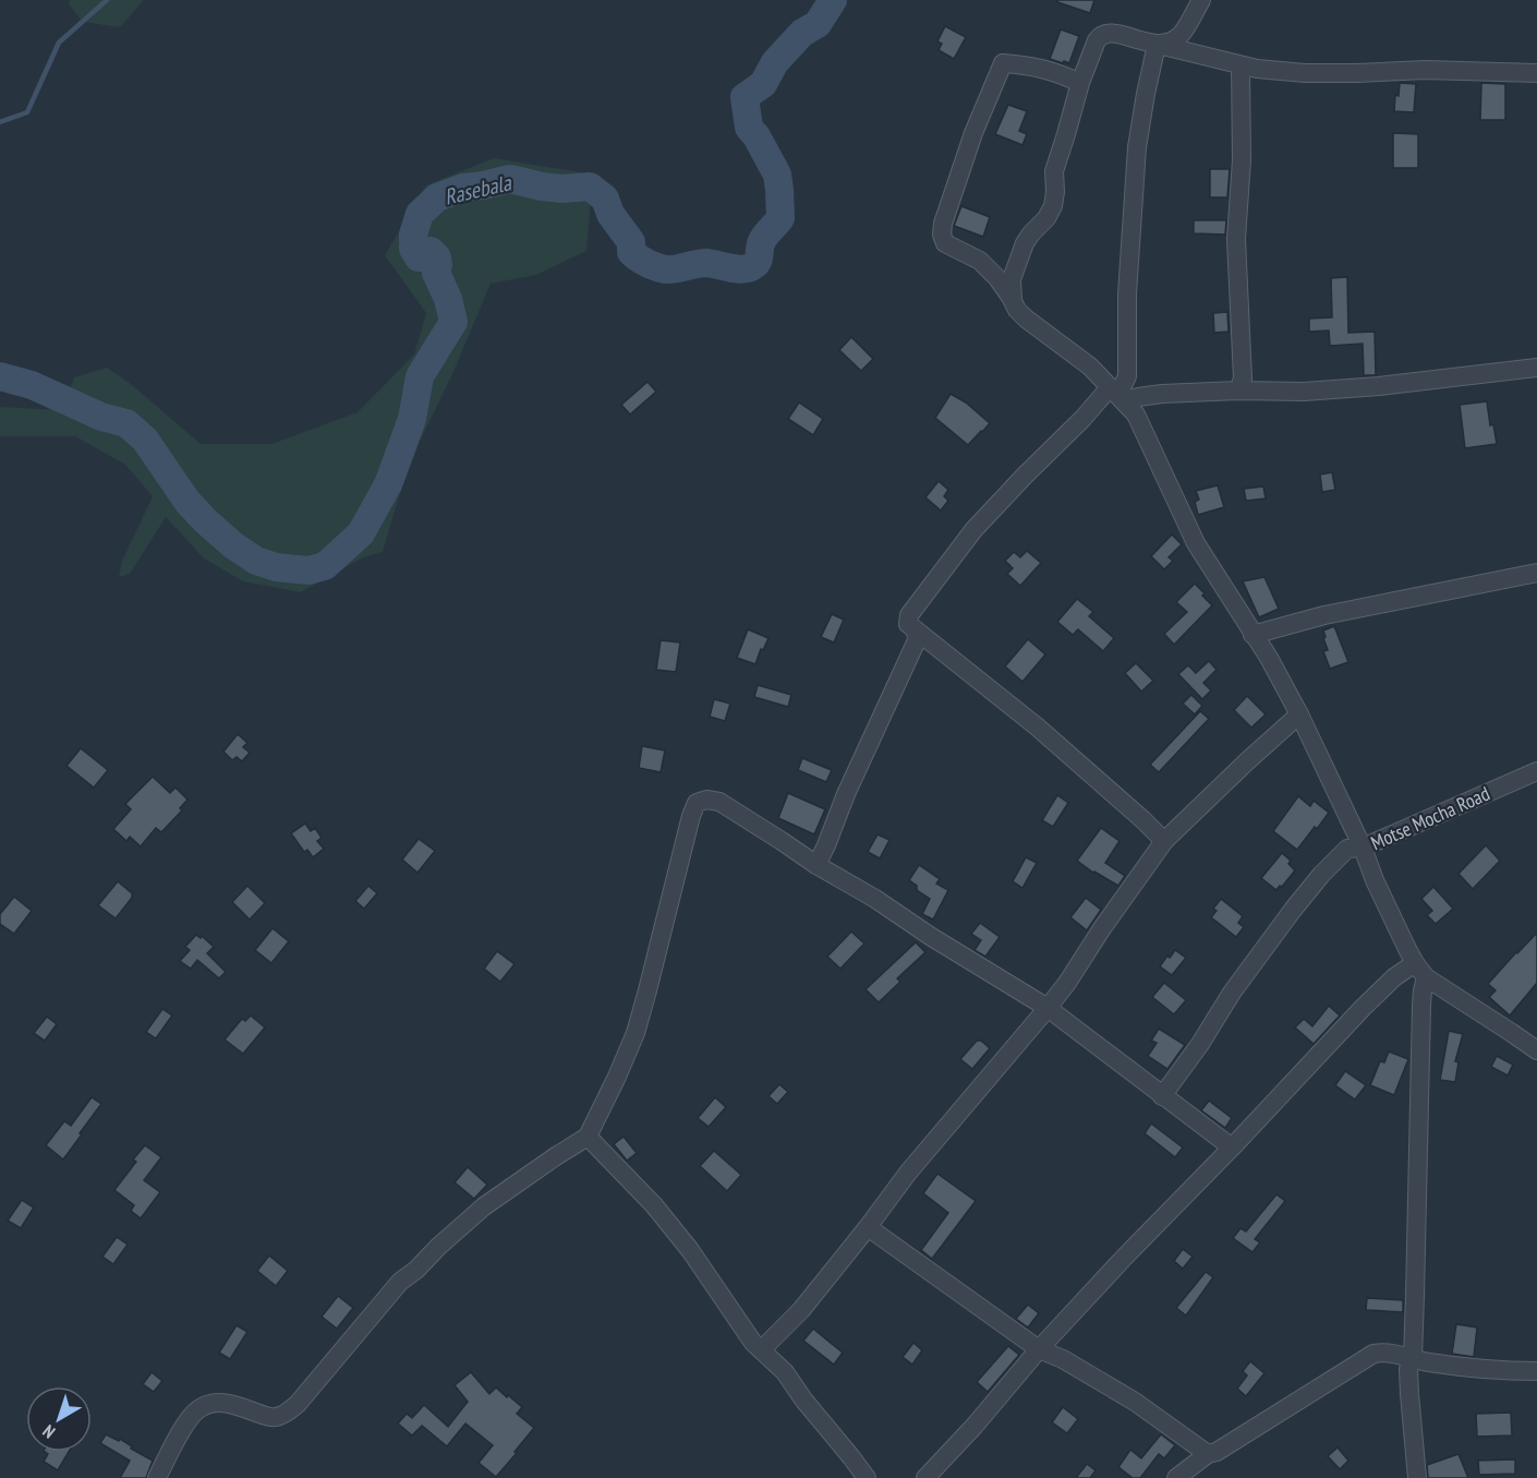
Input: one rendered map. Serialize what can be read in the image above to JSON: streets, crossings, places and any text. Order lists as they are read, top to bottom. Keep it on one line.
{"streets":{"street":["Motse Mocha Road"]},"water":["Rasebala"],"north":"bottom left"}
